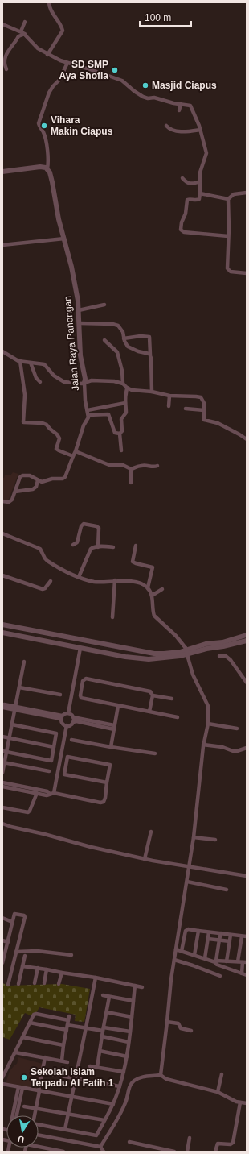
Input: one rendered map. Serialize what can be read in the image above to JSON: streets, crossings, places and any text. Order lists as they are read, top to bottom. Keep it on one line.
{"streets":{"street":["Jalan Raya Panongan"]},"places":["SD SMP Aya Shofia","Masjid Ciapus","Vihara Makin Ciapus","Sekolah Islam Terpadu Al Fatih 1"],"scale_bar":"100 m","north":"bottom"}
